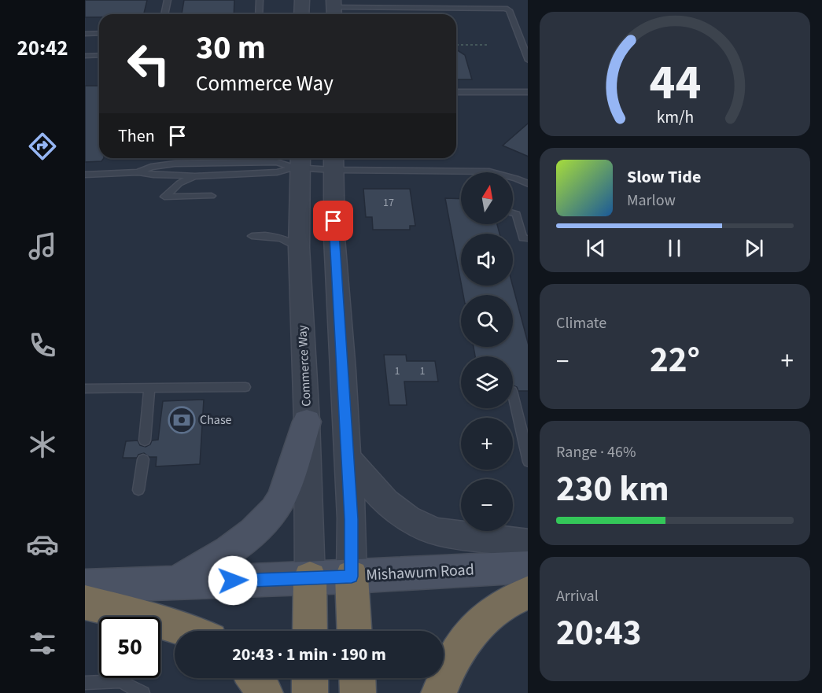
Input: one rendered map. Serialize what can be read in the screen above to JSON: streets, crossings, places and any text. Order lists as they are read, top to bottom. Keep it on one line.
{"streets":{"main road":["Mishawum Road"],"street":["Commerce Way"]},"crossings":[["Commerce Way","Mishawum Road"]],"places":{"bank":["Chase"]},"house_numbers":["17","1","1"],"north":"top","page":{"tabs":"20:42","turn":["30 m","Commerce Way"],"then":"Then","song":["Slow Tide","Marlow"],"map_buttons":["+","−"],"tile":["Climate",["Range · 46%","230 km"],["Arrival","20:43"]],"heat":["−","22°","+"],"limit":"50","trip":"20:43 · 1 min · 190 m","gauge":["44","km/h"]}}
